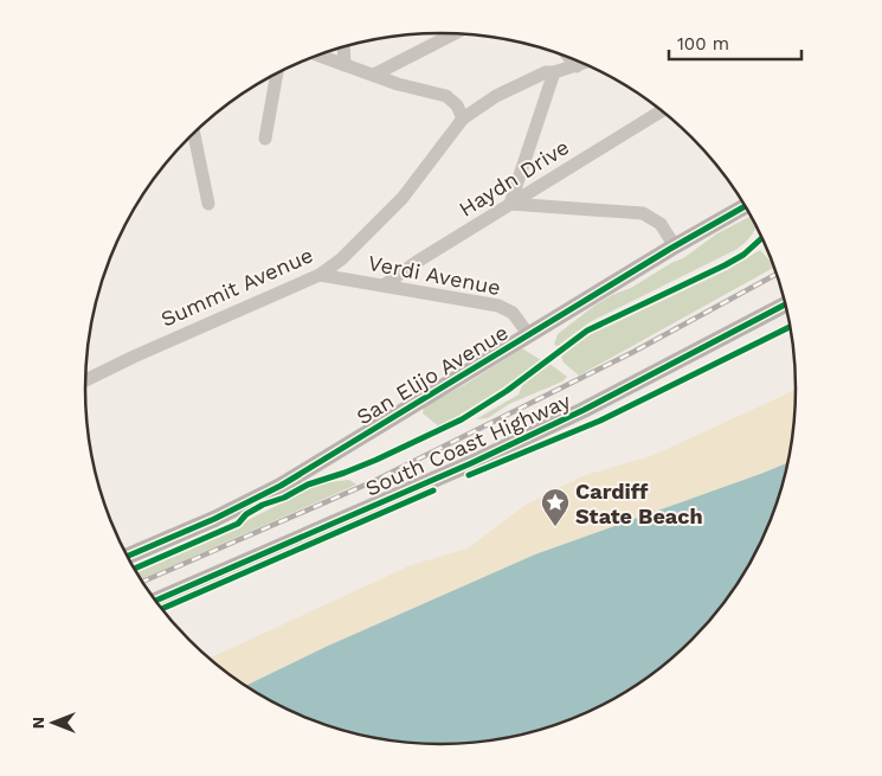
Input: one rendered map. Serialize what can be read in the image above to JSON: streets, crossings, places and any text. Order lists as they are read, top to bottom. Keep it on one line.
{"streets":{"main road":["San Elijo Avenue","South Coast Highway"],"street":["Haydn Drive","Verdi Avenue","Summit Avenue"]},"crossings":[["Haydn Drive","Verdi Avenue"],["Verdi Avenue","Summit Avenue"],["Verdi Avenue","San Elijo Avenue"]],"places":{"place":["Cardiff State Beach"]},"scale_bar":"100 m","north":"left"}
